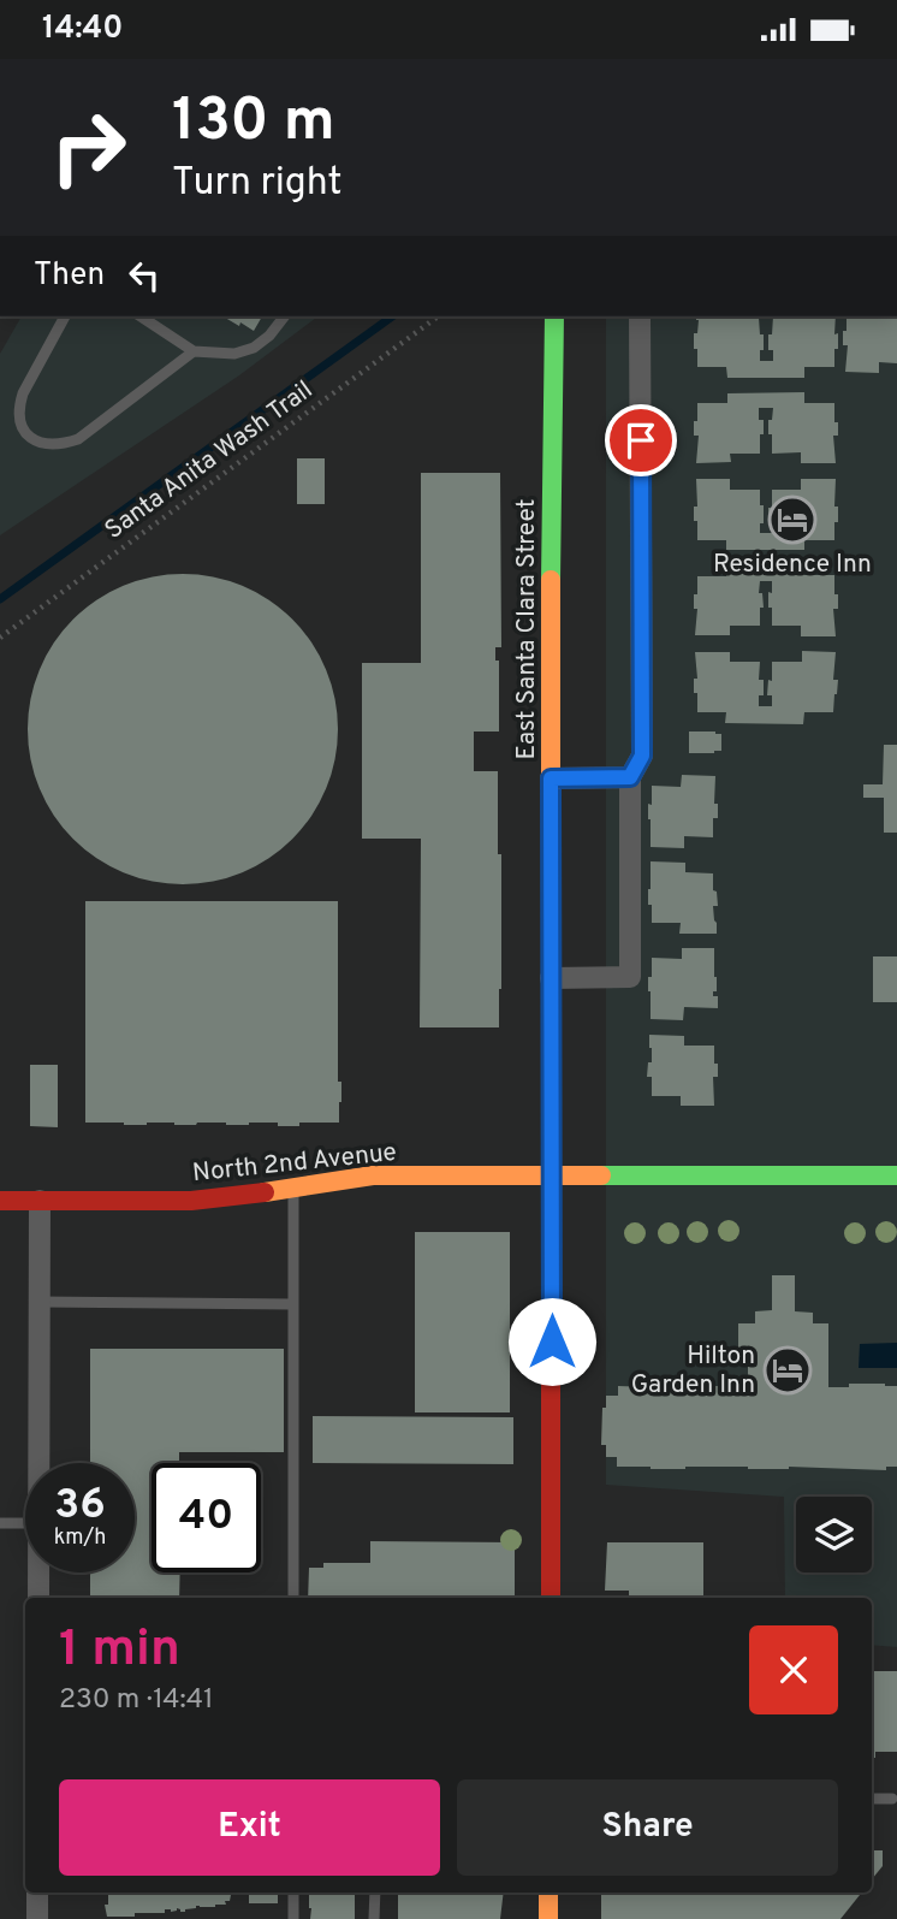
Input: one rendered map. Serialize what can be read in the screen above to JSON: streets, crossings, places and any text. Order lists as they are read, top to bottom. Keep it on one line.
{"streets":{"street":["East Santa Clara Street","North 2nd Avenue"],"path":["Santa Anita Wash Trail"]},"crossings":[["East Santa Clara Street","North 2nd Avenue"]],"places":{"hotel":["Residence Inn","Hilton Garden Inn"]},"page":{"status":"14:40","turn":["130 m","Turn right"],"then":"Then","speed":"36 km/h","limit":"40","heading":["1 min","230 m · 14:41"],"buttons":["Exit","Share"]}}
